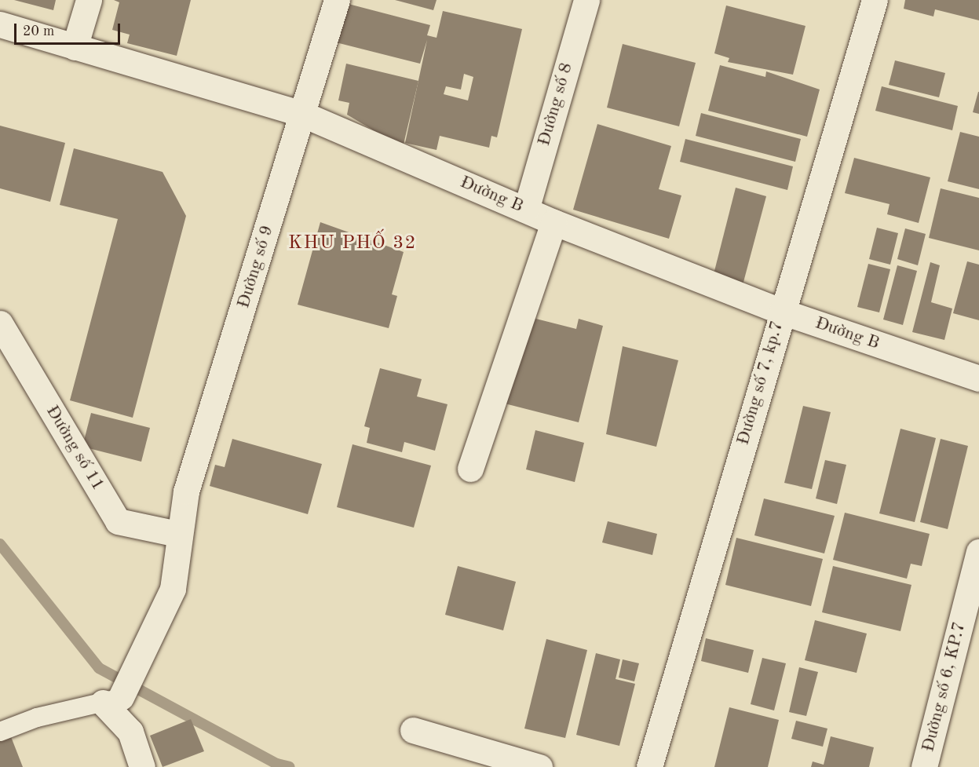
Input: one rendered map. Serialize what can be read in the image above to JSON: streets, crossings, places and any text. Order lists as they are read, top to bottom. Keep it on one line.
{"streets":{"street":["Đường số 8","Đường B","Đường số 9","Đường số 7, kp.7","Đường số 11","Đường số 6, KP.7"]},"crossings":[["Đường số 8","Đường B"],["Đường B","Đường số 9"],["Đường B","Đường số 7, kp.7"],["Đường số 9","Đường số 11"]],"districts":["KHU PHỐ 32"],"scale_bar":"20 m"}
